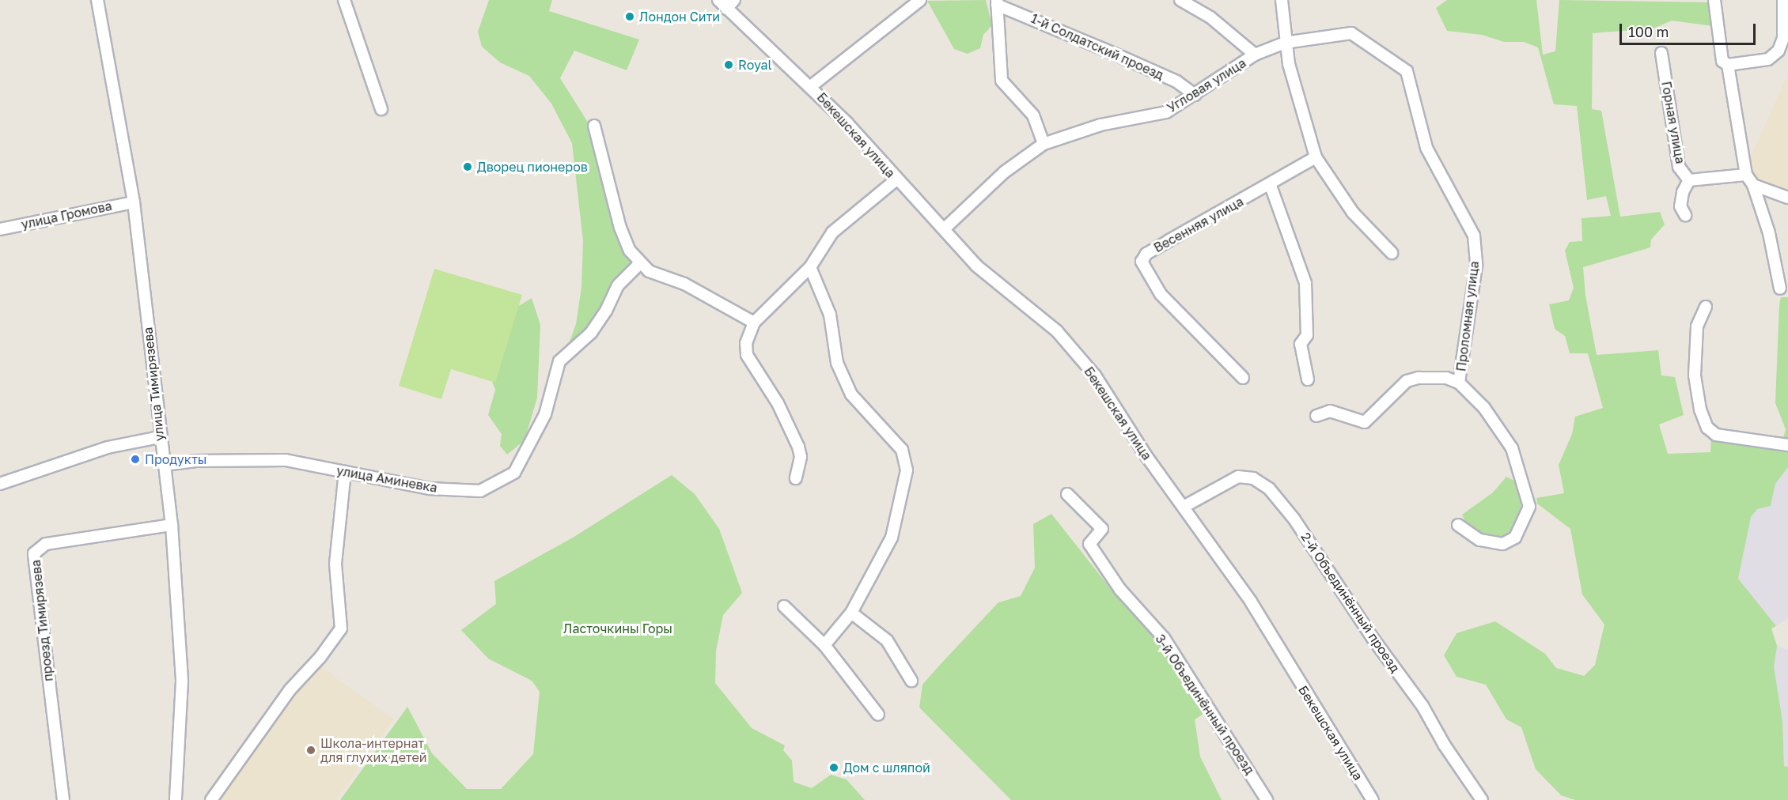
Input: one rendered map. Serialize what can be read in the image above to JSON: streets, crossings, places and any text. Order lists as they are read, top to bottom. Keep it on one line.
{"streets":{"street":["1-й Солдатский проезд","Угловая улица","Горная улица","Бекешская улица","улица Громова","Весенняя улица","Проломная улица","улица Тимирязева","улица Аминевка","2-й Объединённый проезд","проезд Тимирязева","3-й Объединённый проезд"]},"crossings":[["1-й Солдатский проезд","Угловая улица"],["Угловая улица","Бекешская улица"],["Угловая улица","Проломная улица"],["Бекешская улица","2-й Объединённый проезд"],["улица Громова","улица Тимирязева"],["улица Тимирязева","улица Аминевка"],["улица Тимирязева","проезд Тимирязева"]],"parks":["Ласточкины Горы"],"places":["Лондон Сити","Royal","Дворец пионеров","Продукты","Школа-интернат для глухих детей","Дом с шляпой"],"scale_bar":"100 m"}
